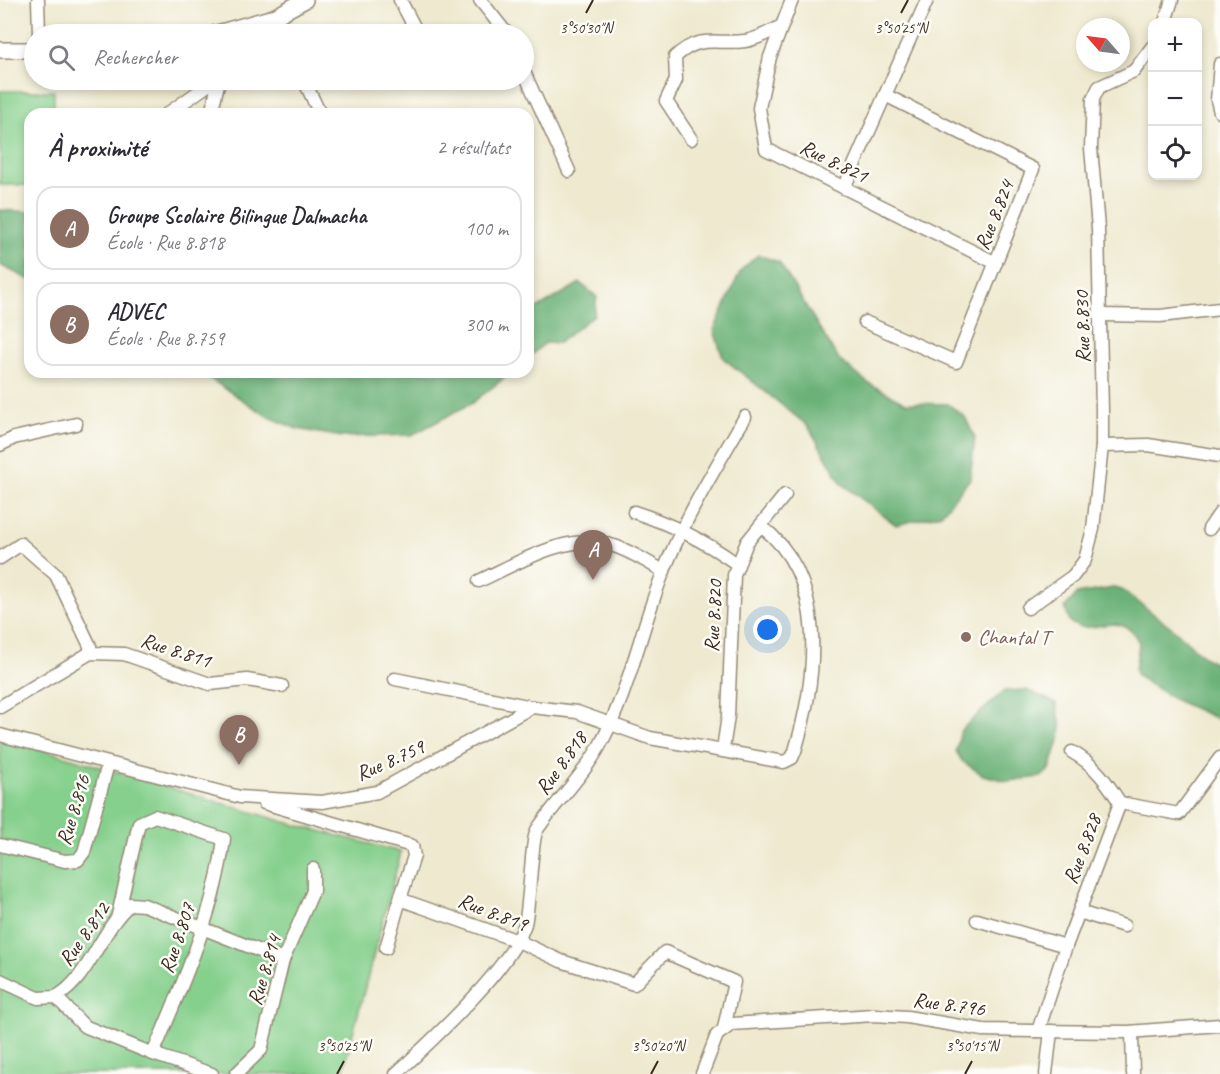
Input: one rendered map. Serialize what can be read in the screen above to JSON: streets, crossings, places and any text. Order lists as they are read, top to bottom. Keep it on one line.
{"streets":{"street":["Rue 8.821","Rue 8.824","Rue 8.830","Rue 8.820","Rue 8.811","Rue 8.759","Rue 8.818","Rue 8.816","Rue 8.828","Rue 8.819","Rue 8.812","Rue 8.807","Rue 8.814","Rue 8.796"]},"crossings":[["Rue 8.821","Rue 8.824"],["Rue 8.759","Rue 8.816"],["Rue 8.818","Rue 8.819"],["Rue 8.828","Rue 8.796"],["Rue 8.819","Rue 8.796"],["Rue 8.812","Rue 8.807"],["Rue 8.812","Rue 8.814"]],"places":["Chantal T"],"north":"top left","page":{"map_buttons":["+","−"],"search":"Rechercher","heading":["À proximité","2 résultats"],"list":[{"mark":"A","name":"Groupe Scolaire Bilingue Dalmacha","note":"École · Rue 8.818","value":"100 m"},{"mark":"B","name":"ADVEC","note":"École · Rue 8.759","value":"300 m"}],"pins":["A","B"]},"coordinates":["3°50'30\"N","3°50'25\"N","3°50'20\"N","3°50'15\"N"]}
